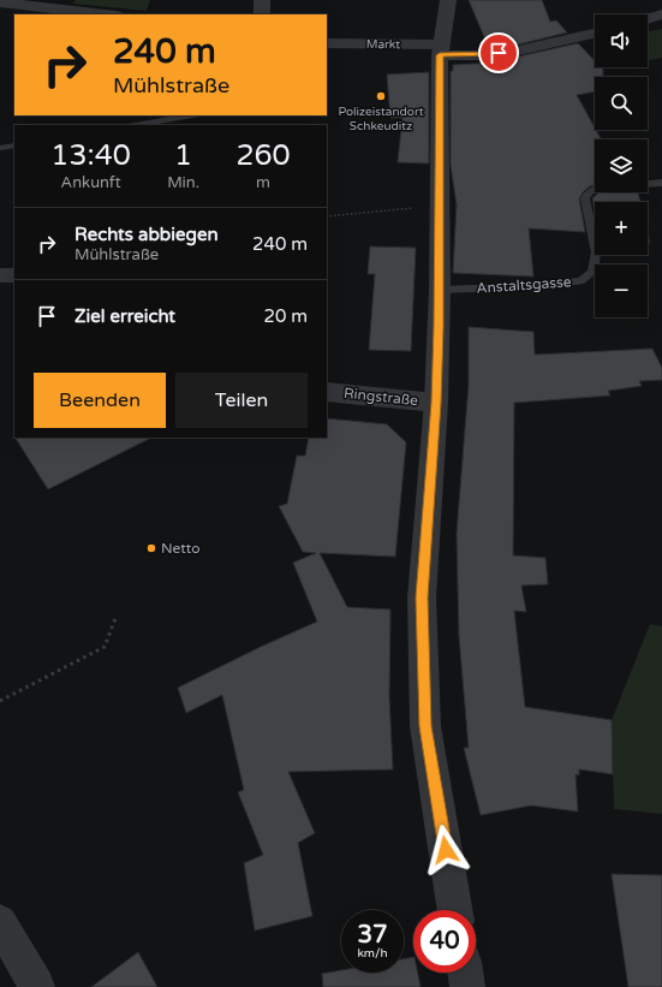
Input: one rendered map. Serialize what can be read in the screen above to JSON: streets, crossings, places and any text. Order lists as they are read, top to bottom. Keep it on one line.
{"streets":{"street":["Markt","Ringstraße"],"lane":["Anstaltsgasse"]},"places":["Polizeistandort Schkeuditz","Netto"],"page":{"map_buttons":["+","−"],"turn":["240 m","Mühlstraße"],"eta":["13:40","Ankunft","1","Min.","260","m"],"list":[{"name":"Rechts abbiegen","note":"Mühlstraße","value":"240 m"},{"name":"Ziel erreicht","value":"20 m"}],"buttons":["Beenden","Teilen"],"speed":"37 km/h","limit":"40"}}
